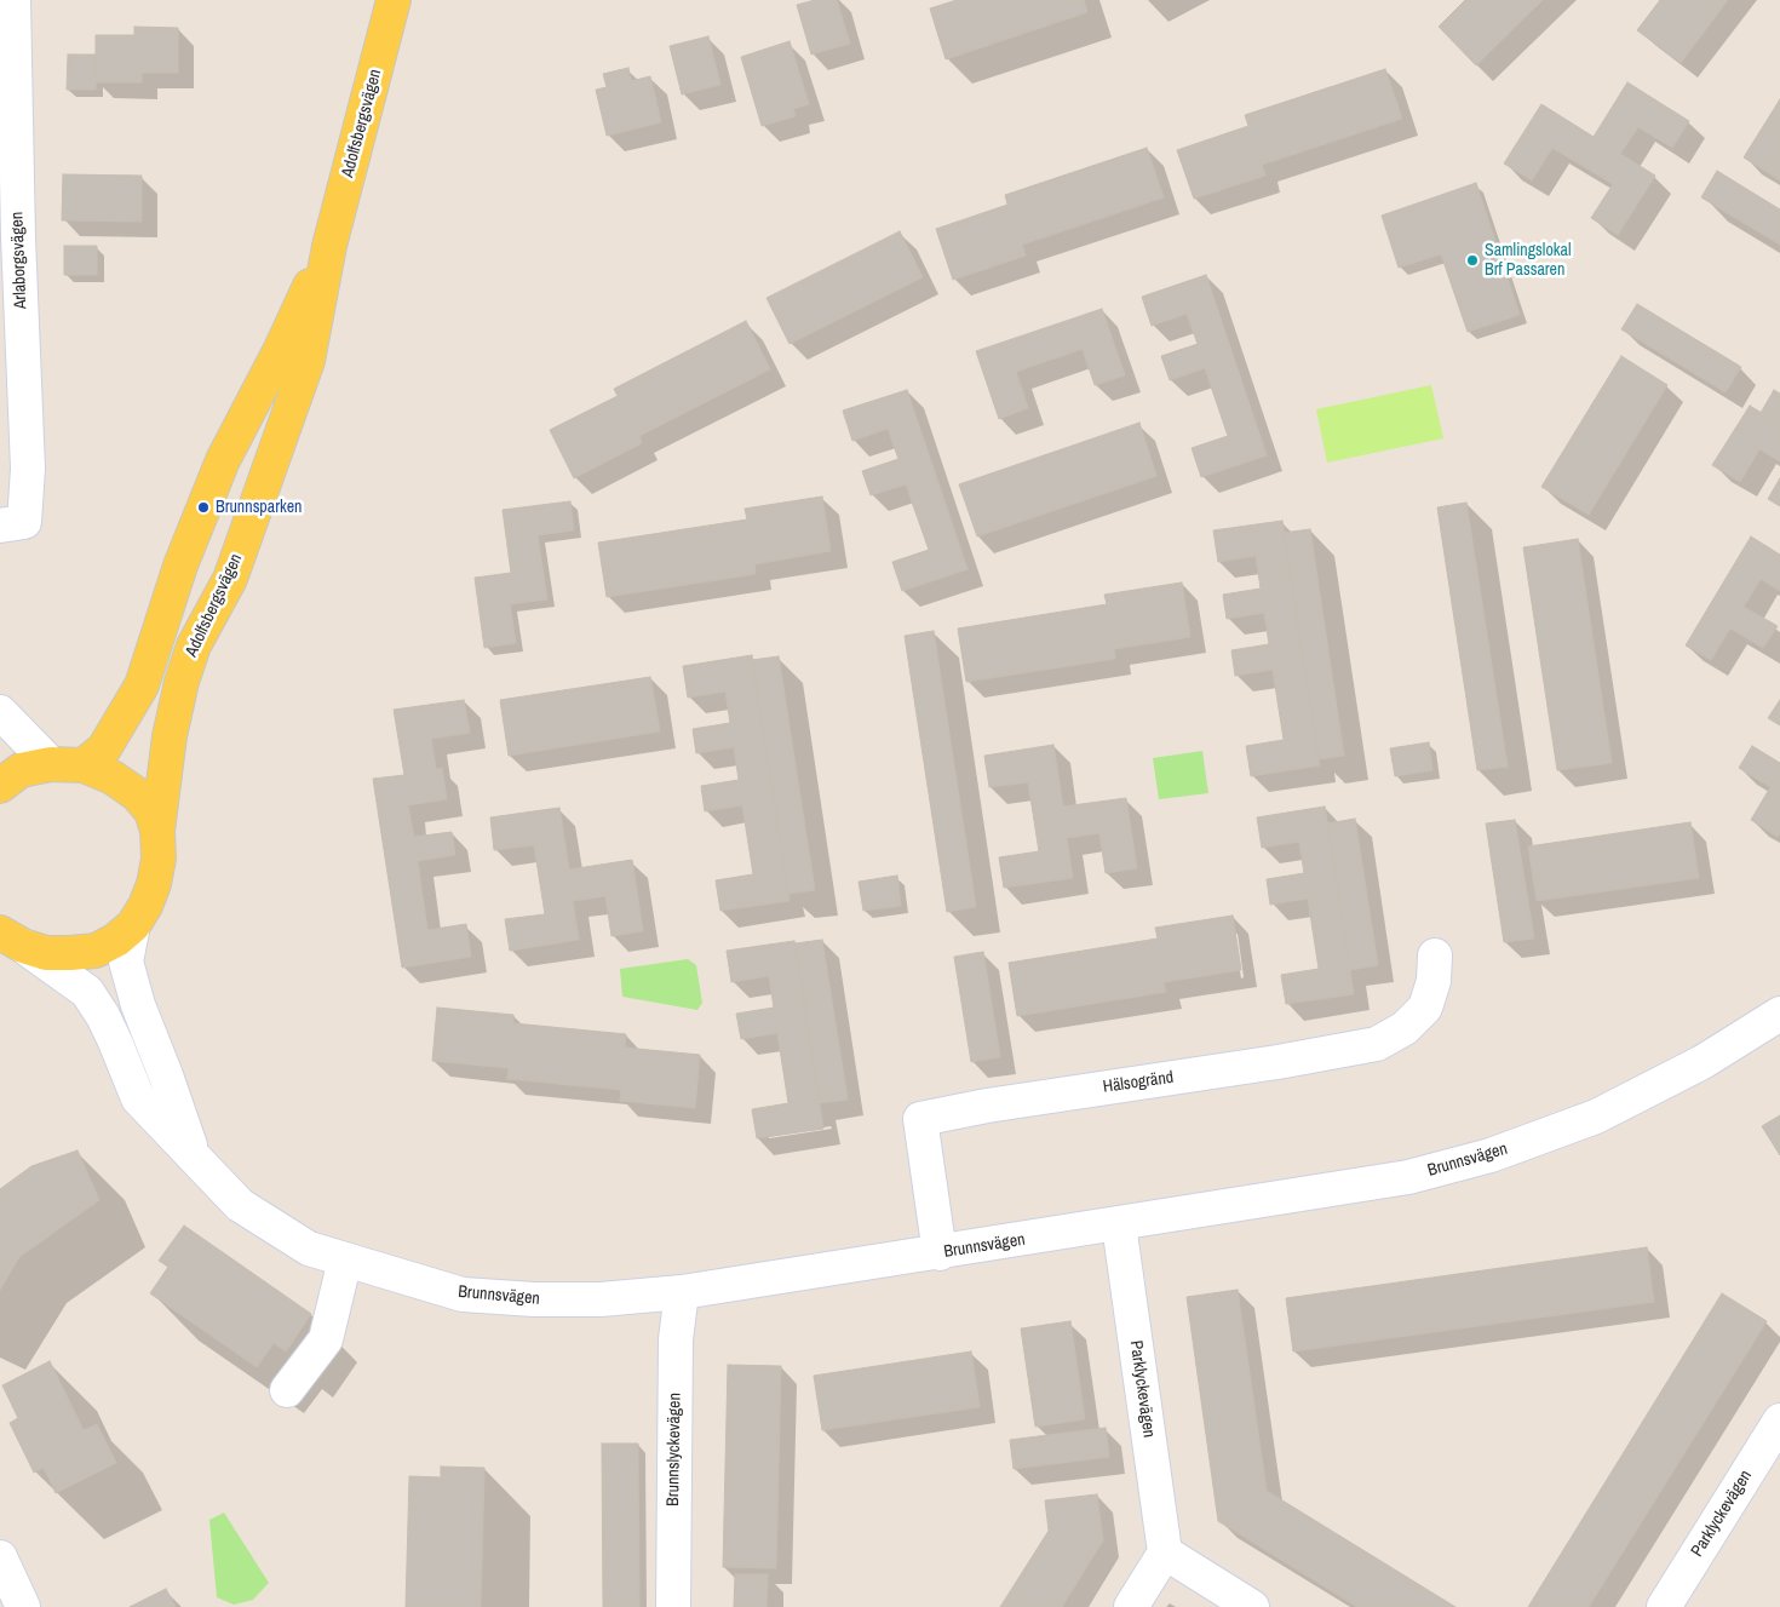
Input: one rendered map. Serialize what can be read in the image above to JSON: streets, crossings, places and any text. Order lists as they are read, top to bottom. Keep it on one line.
{"streets":{"main road":["Adolfsbergsvägen"],"street":["Arlaborgsvägen","Hälsogränd","Brunnsvägen","Parklyckevägen","Brunnslyckevägen"]},"crossings":[["Hälsogränd","Brunnsvägen"],["Brunnsvägen","Parklyckevägen"],["Brunnsvägen","Brunnslyckevägen"]],"places":["Samlingslokal Brf Passaren","Brunnsparken"]}
